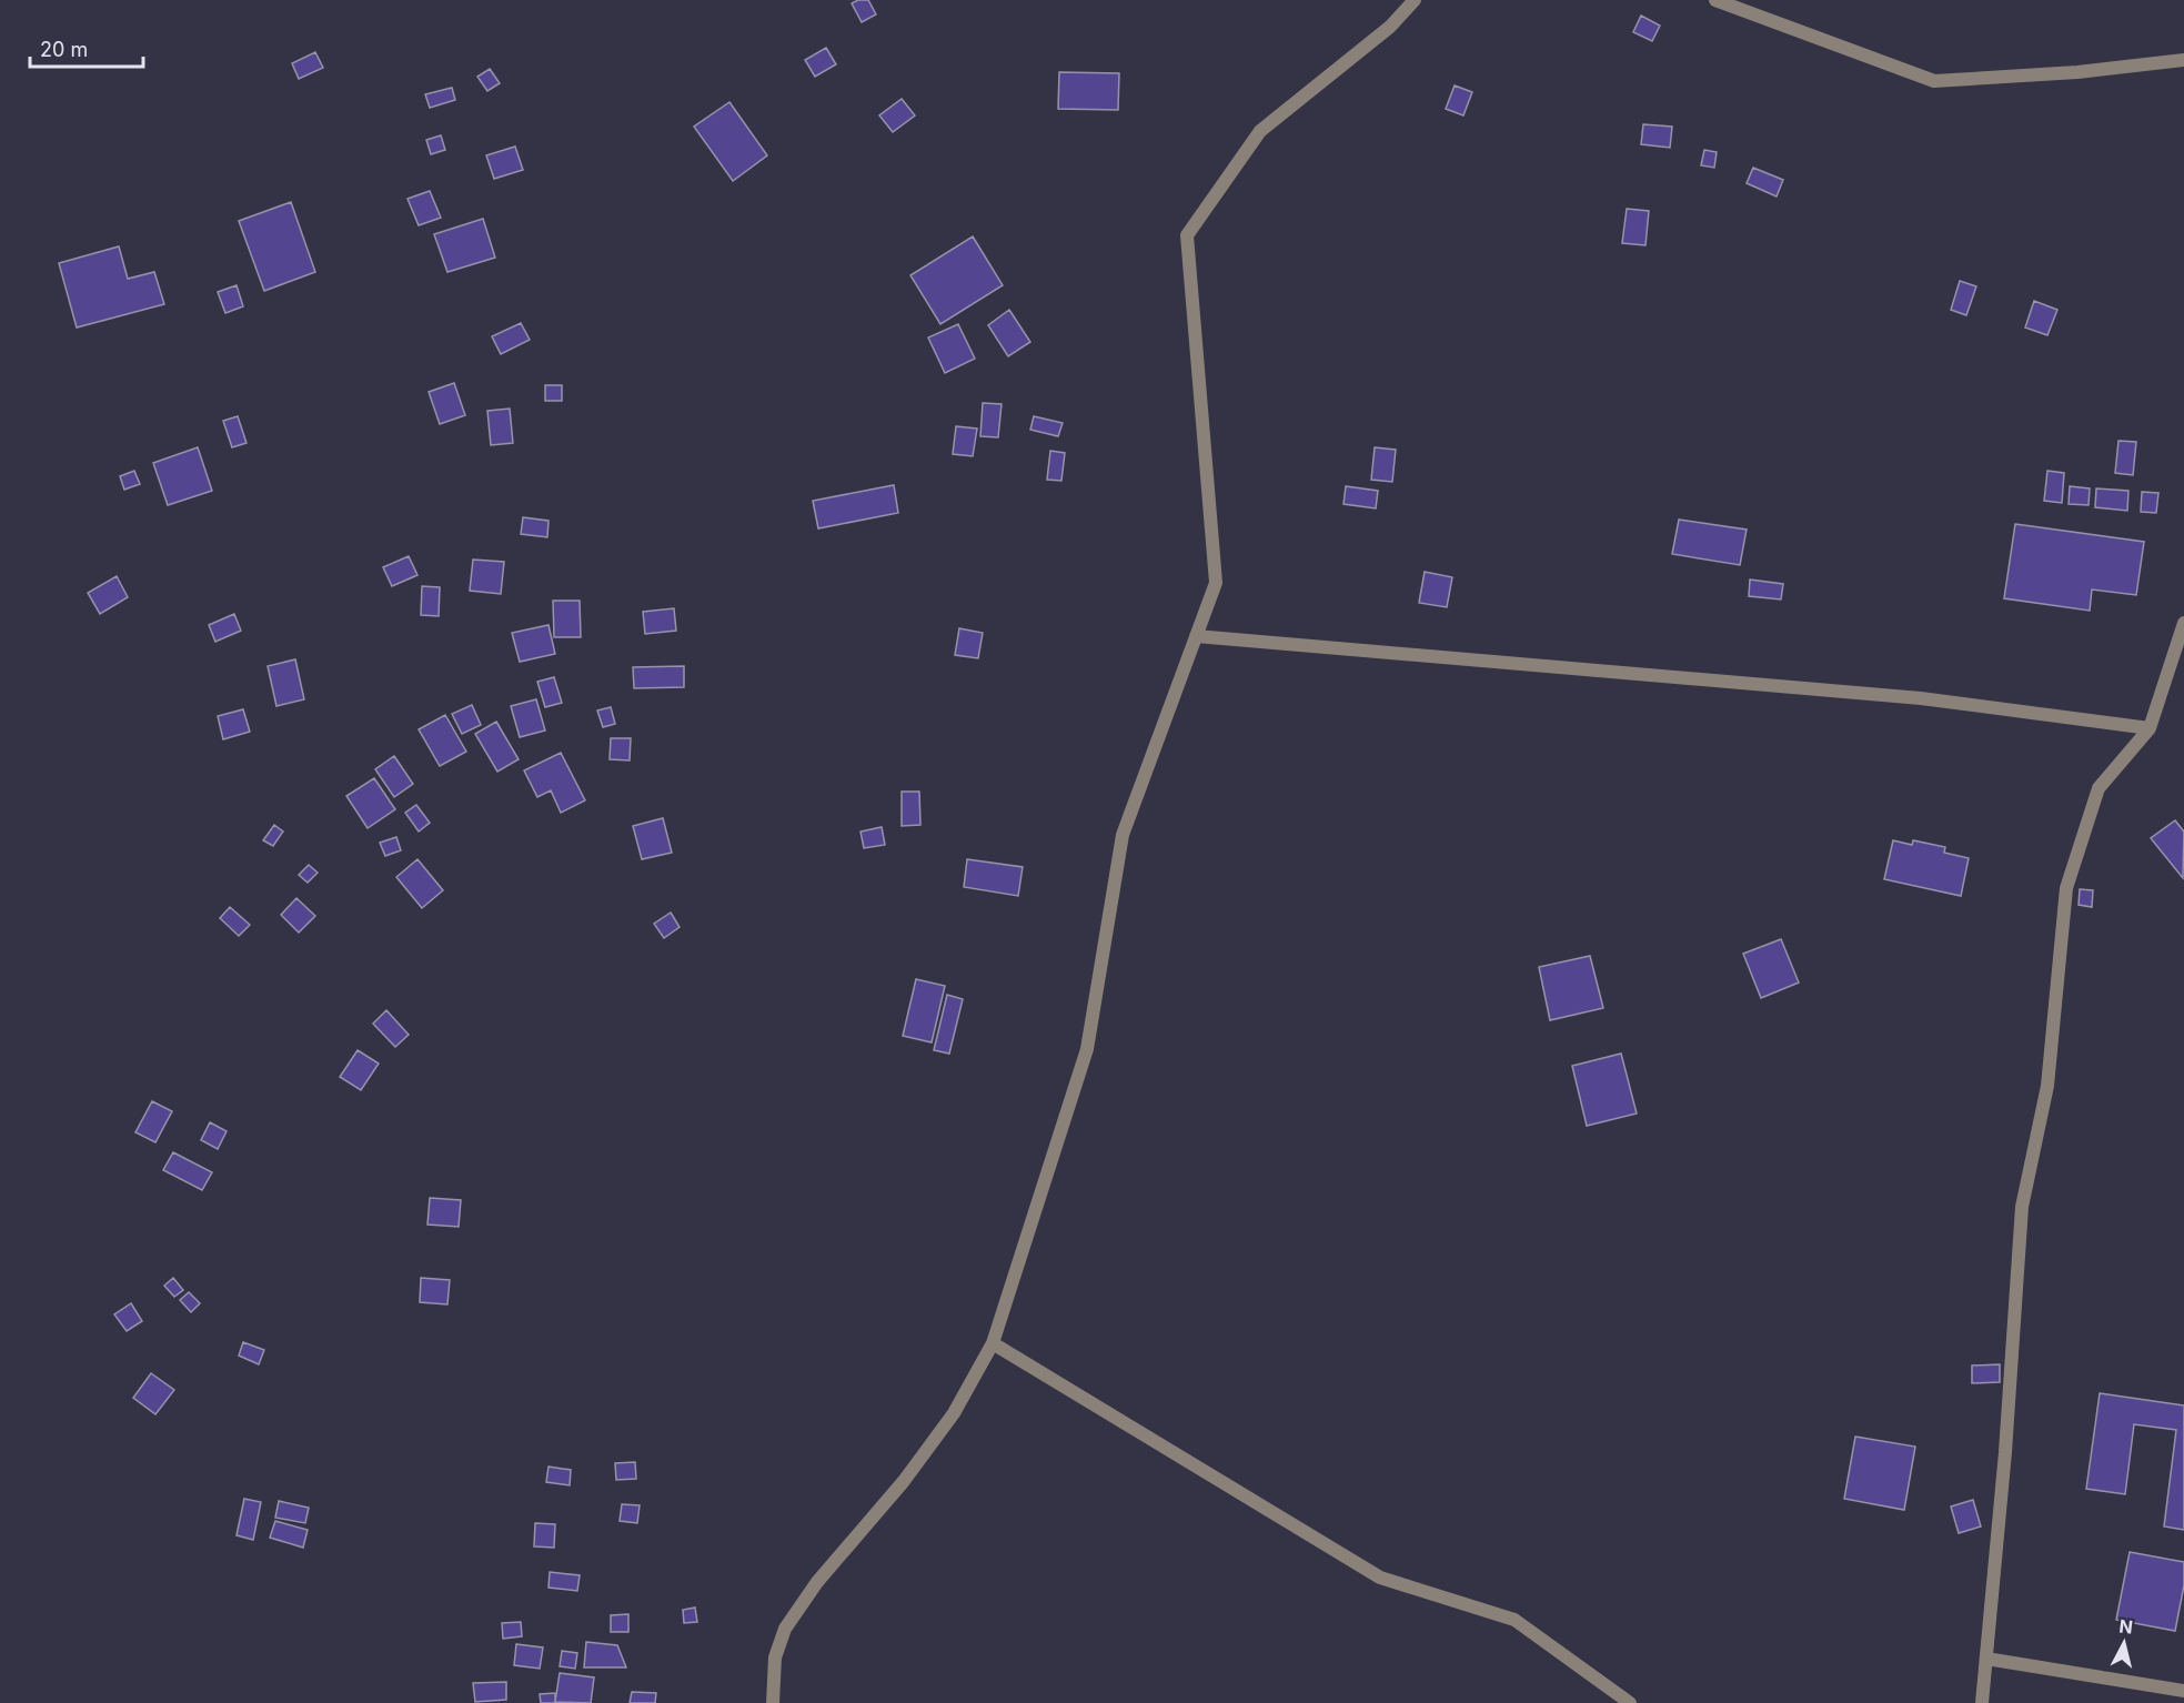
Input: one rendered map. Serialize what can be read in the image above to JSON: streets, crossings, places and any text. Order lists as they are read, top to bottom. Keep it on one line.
{"scale_bar":"20 m","north":"top"}
